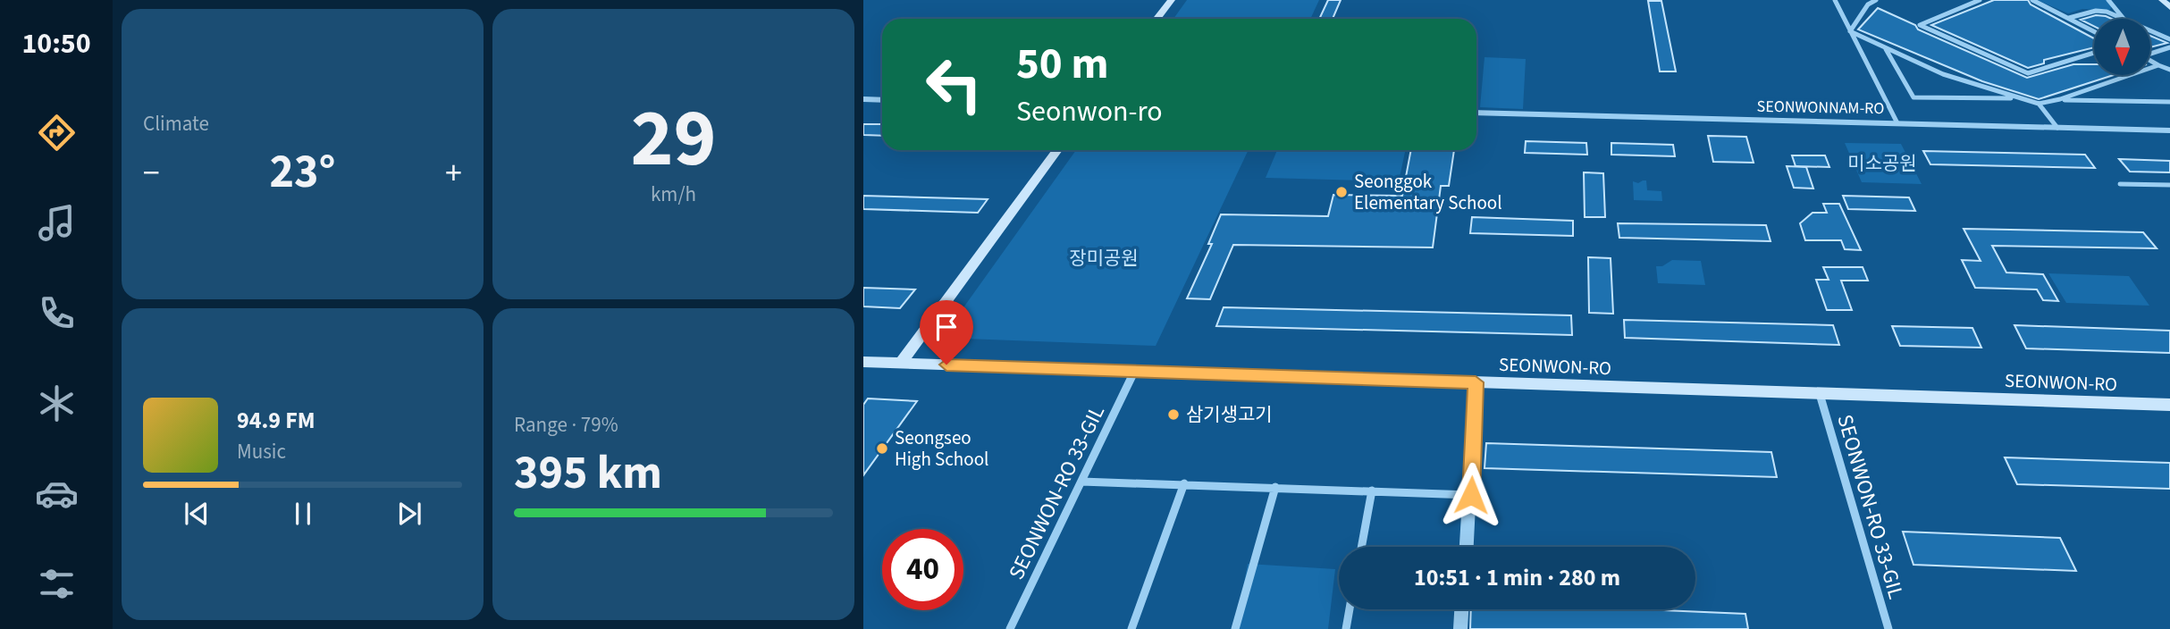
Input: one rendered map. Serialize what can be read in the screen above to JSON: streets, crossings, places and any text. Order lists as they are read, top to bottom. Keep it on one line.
{"streets":{"main road":["SEONWON-RO"],"street":["SEONWONNAM-RO","SEONWON-RO 33-GIL"]},"crossings":[["SEONWON-RO","SEONWON-RO 33-GIL"]],"parks":["미소공원","장미공원"],"places":["Seonggok Elementary School","삼기생고기","Seongseo High School"],"north":"bottom","page":{"tabs":"10:50","tile":["Climate",["29","km/h"],["Range · 79%","395 km"]],"turn":["50 m","Seonwon-ro"],"heat":["−","23°","+"],"song":["94.9 FM","Music"],"limit":"40","trip":"10:51 · 1 min · 280 m"}}
